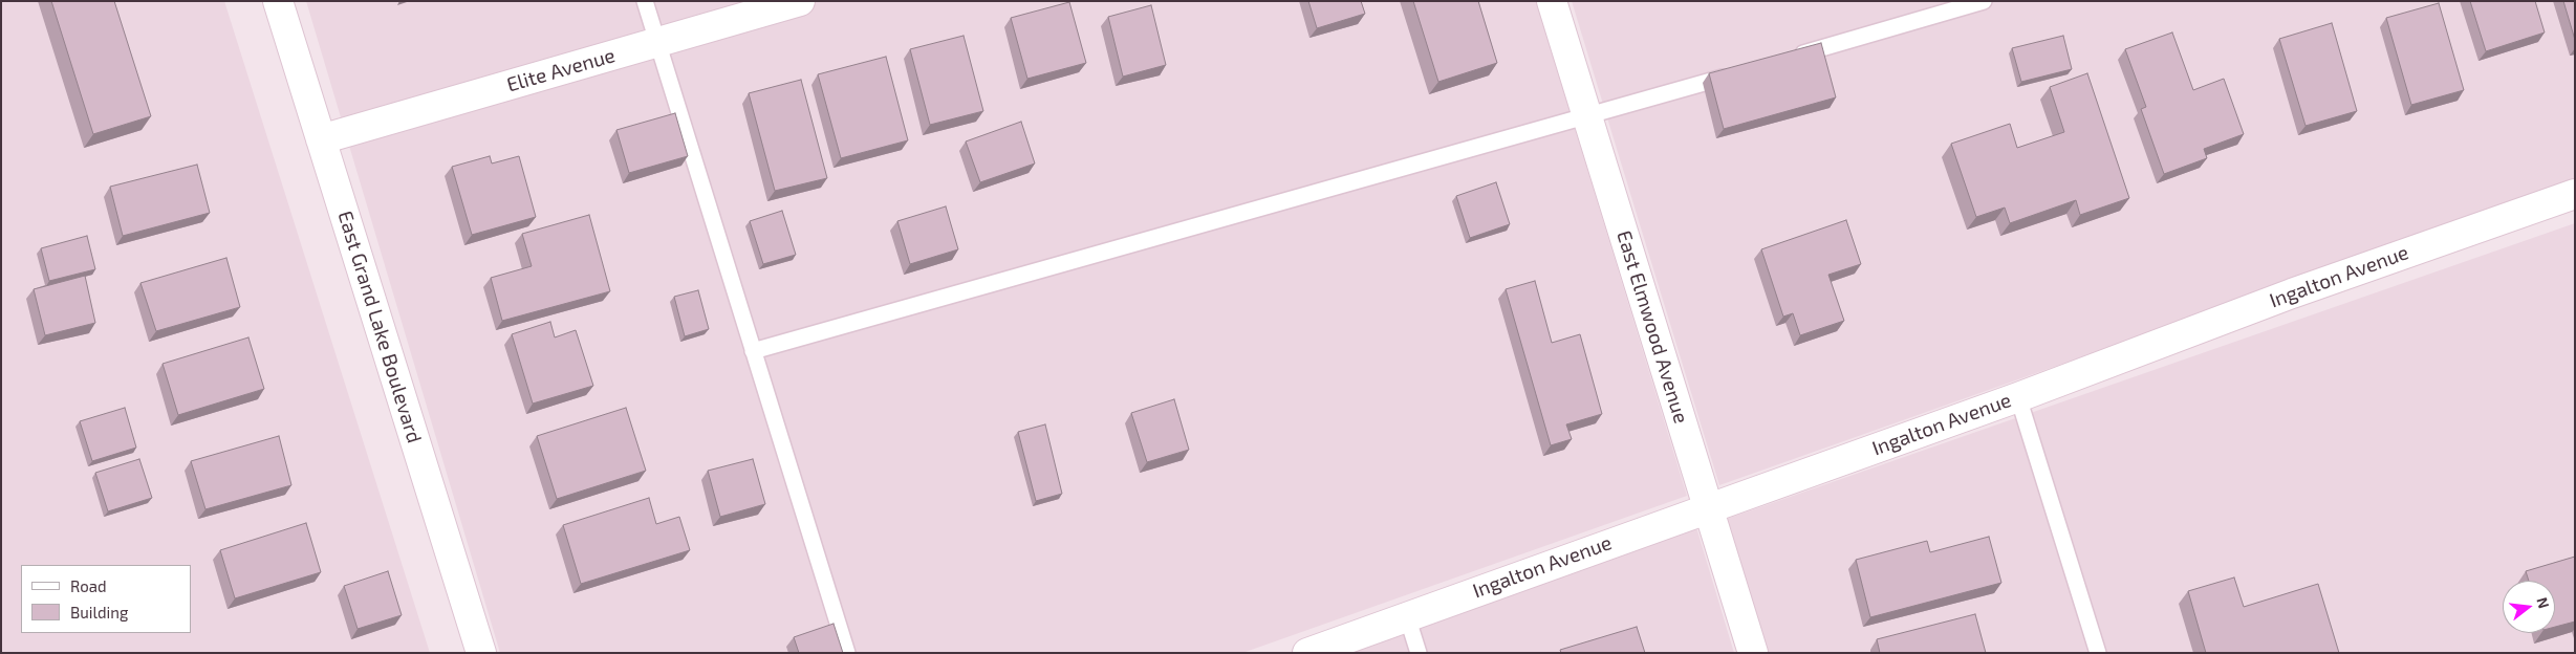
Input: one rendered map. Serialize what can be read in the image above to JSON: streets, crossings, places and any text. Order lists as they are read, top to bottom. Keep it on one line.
{"streets":{"street":["Elite Avenue","Ingalton Avenue","East Grand Lake Boulevard","East Elmwood Avenue"]},"crossings":[["Elite Avenue","East Grand Lake Boulevard"],["Ingalton Avenue","East Elmwood Avenue"]],"legend":["Road","Building"],"north":"right"}
